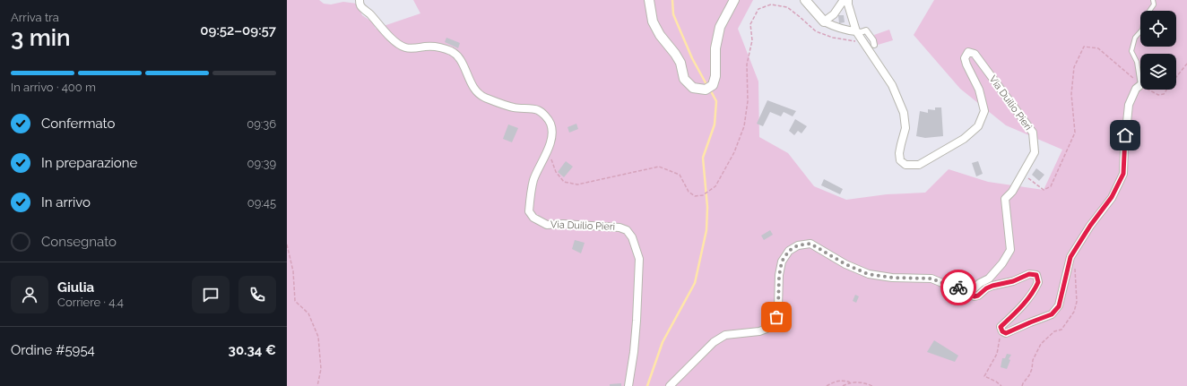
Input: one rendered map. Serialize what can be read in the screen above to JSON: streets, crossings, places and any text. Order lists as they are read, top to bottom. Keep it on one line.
{"streets":{"street":["Via Duilio Pieri"]},"page":{"heading":["3 min","Arriva tra","09:52–09:57"],"panel":["Giulia","Corriere · 4.4","Ordine #5954","30.34 €"],"bar":"In arrivo · 400 m","list":[["Confermato","09:36"],["In preparazione","09:39"],["In arrivo","09:45"],"Consegnato"]}}
